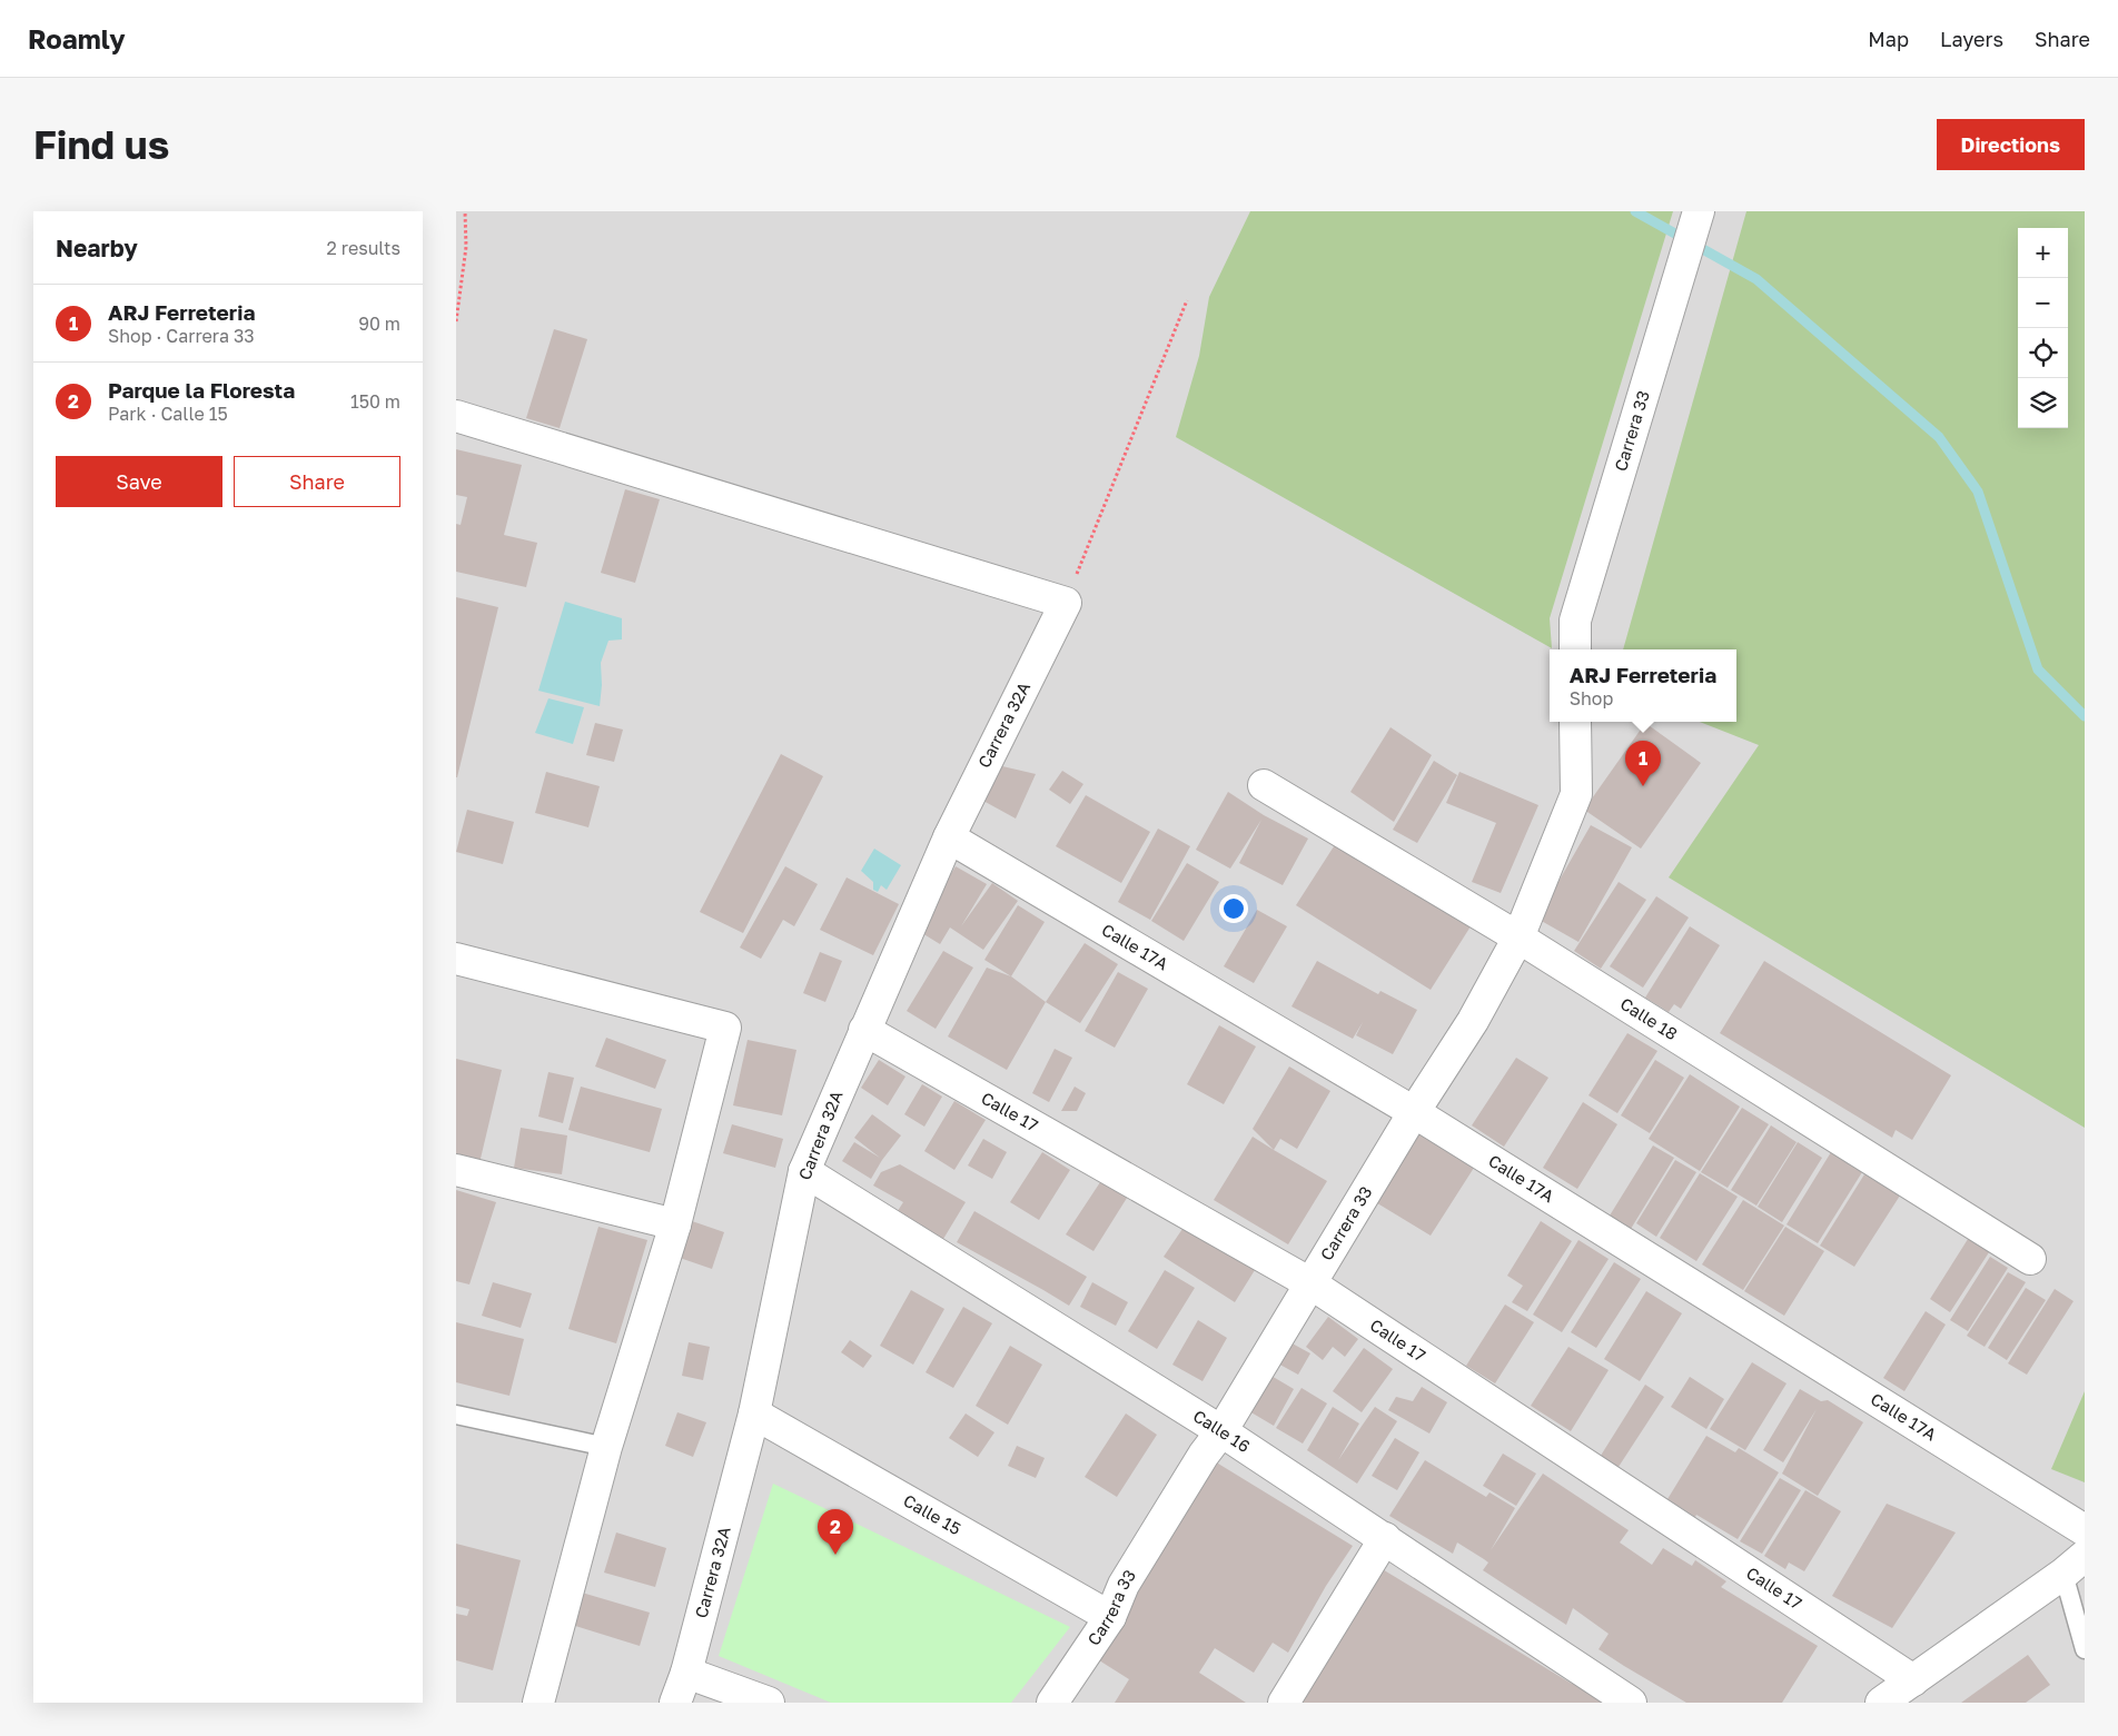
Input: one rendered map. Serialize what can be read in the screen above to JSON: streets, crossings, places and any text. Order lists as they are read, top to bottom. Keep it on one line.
{"streets":{"street":["Carrera 33","Carrera 32A","Calle 17A","Calle 18","Calle 17","Calle 16","Calle 15"]},"crossings":[["Carrera 33","Calle 17A"],["Carrera 33","Calle 18"],["Carrera 33","Calle 17"],["Carrera 33","Calle 16"],["Carrera 33","Calle 15"],["Carrera 32A","Calle 17A"],["Carrera 32A","Calle 17"],["Carrera 32A","Calle 16"],["Carrera 32A","Calle 15"]],"page":{"header":"Roamly","nav":["Map","Layers","Share"],"buttons":["Directions",["Save","Share"]],"title":"Find us","heading":["Nearby","2 results"],"map_buttons":["+","−"],"list":[{"mark":"1","name":"ARJ Ferreteria","note":"Shop · Carrera 33","value":"90 m"},{"mark":"2","name":"Parque la Floresta","note":"Park · Calle 15","value":"150 m"}],"popup":["ARJ Ferreteria","Shop"],"pins":["1","2"]}}
